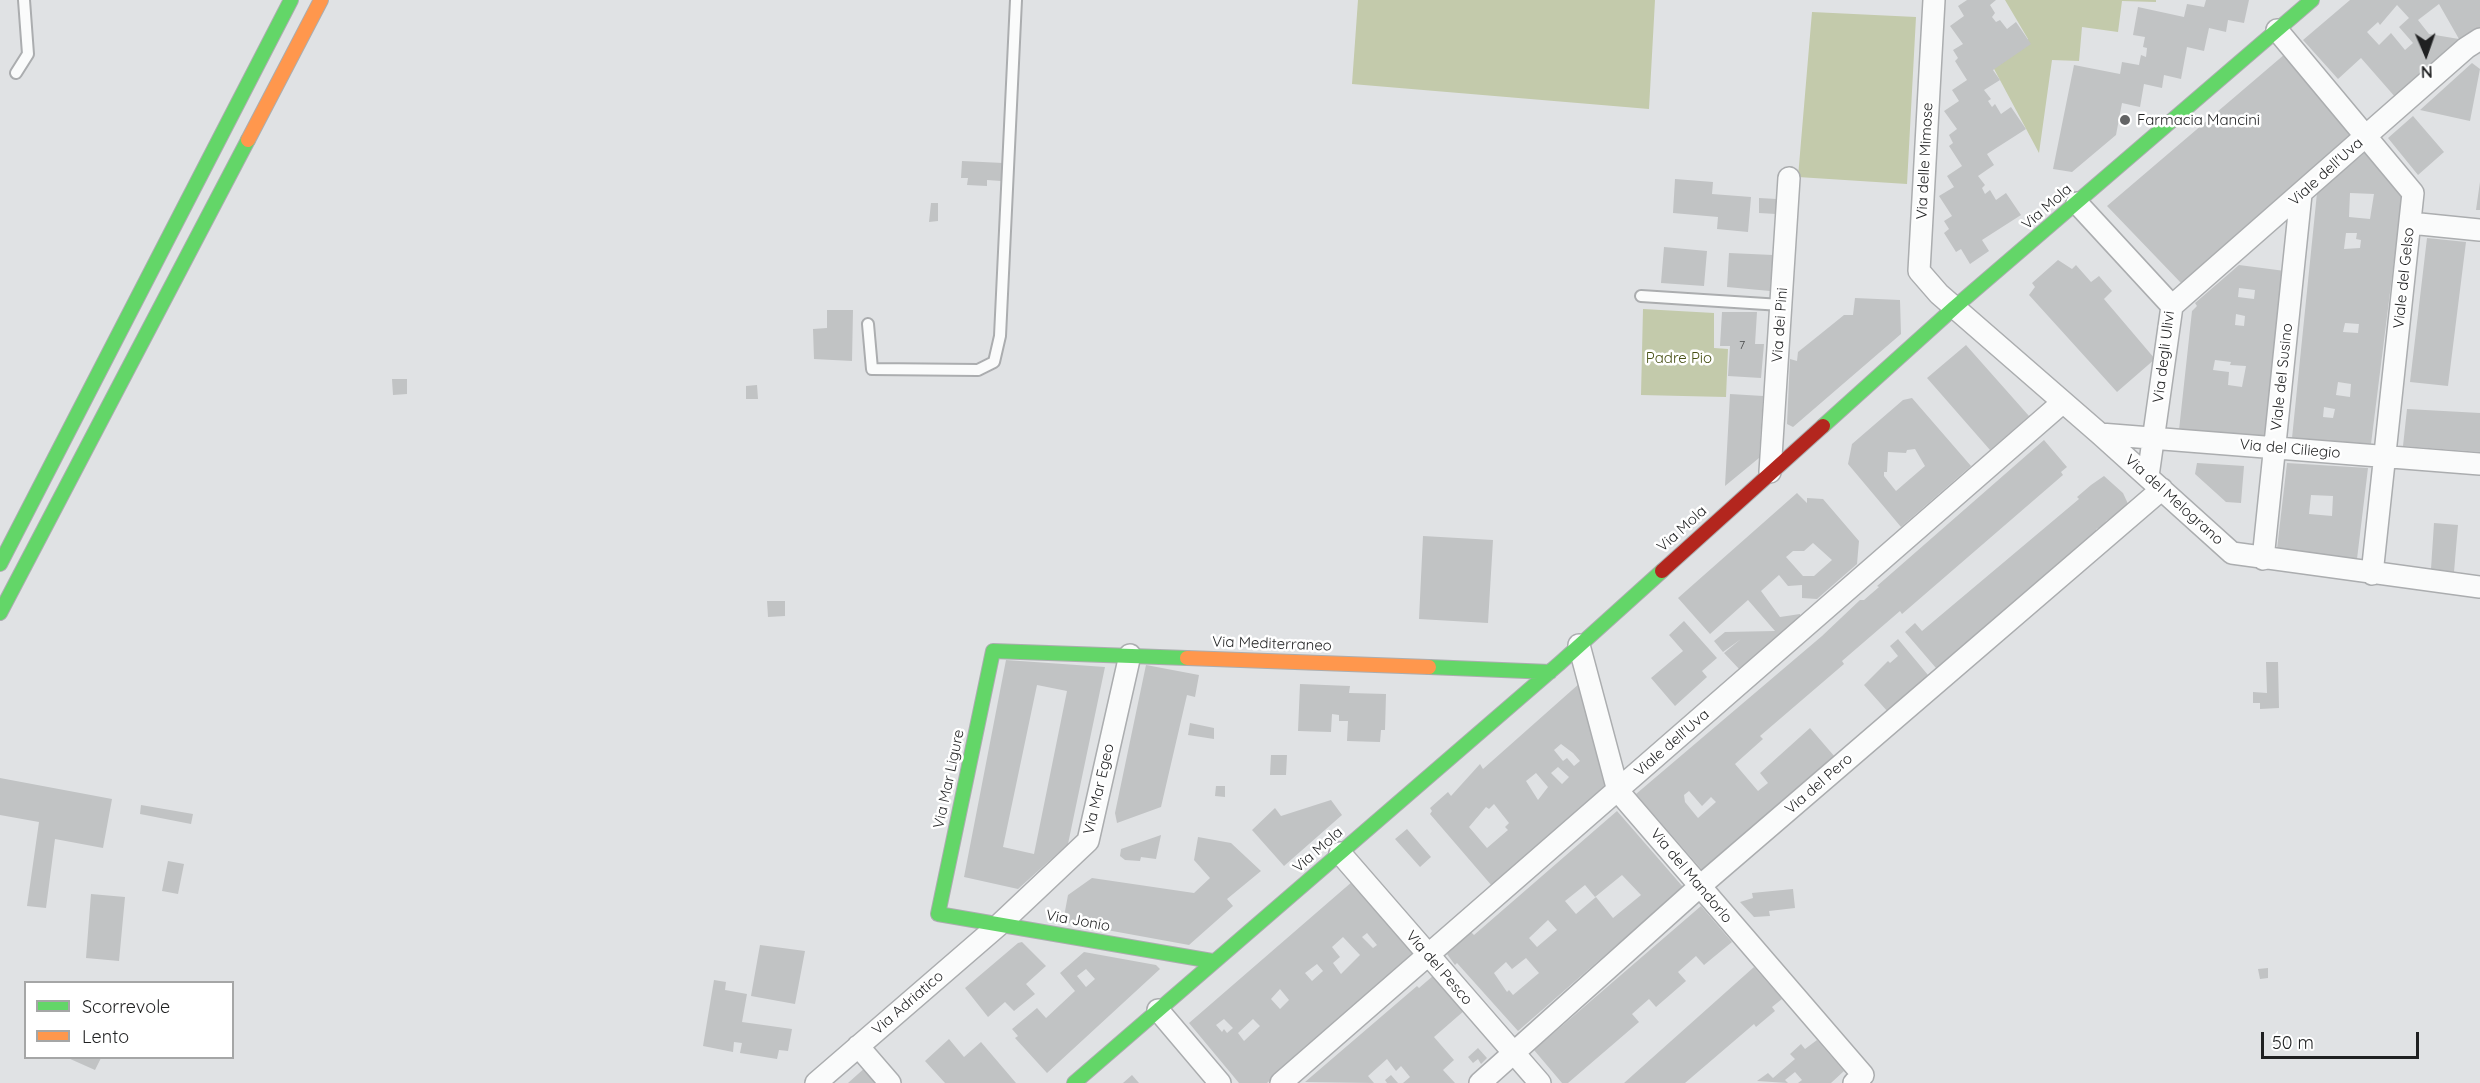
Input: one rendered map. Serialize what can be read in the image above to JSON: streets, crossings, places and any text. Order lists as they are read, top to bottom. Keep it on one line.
{"streets":{"street":["Via delle Mimose","Viale dell'Uva","Via Mola","Viale del Gelso","Via dei Pini","Via degli Ulivi","Viale del Susino","Via del Ciliegio","Via del Melograno","Via Mediterraneo","Via Mar Ligure","Via del Pero","Via Mar Egeo","Via del Mandorlo","Via Jonio","Via del Pesco","Via Adriatico"]},"crossings":[["Via delle Mimose","Via Mola"],["Via delle Mimose","Via del Melograno"],["Viale dell'Uva","Viale del Gelso"],["Viale dell'Uva","Via degli Ulivi"],["Viale dell'Uva","Viale del Susino"],["Viale dell'Uva","Via del Melograno"],["Viale dell'Uva","Via del Mandorlo"],["Viale dell'Uva","Via del Pesco"],["Via Mola","Viale del Gelso"],["Via Mola","Via dei Pini"],["Via Mola","Via degli Ulivi"],["Via Mola","Via del Melograno"],["Via Mola","Via Mediterraneo"],["Via Mola","Via del Mandorlo"],["Via Mola","Via Jonio"],["Via Mola","Via del Pesco"],["Viale del Gelso","Via del Ciliegio"],["Viale del Gelso","Via del Melograno"],["Via degli Ulivi","Via del Ciliegio"],["Via degli Ulivi","Via del Melograno"],["Via degli Ulivi","Via del Pero"],["Viale del Susino","Via del Ciliegio"],["Viale del Susino","Via del Melograno"],["Via del Ciliegio","Via del Melograno"],["Via del Melograno","Via del Pero"],["Via Mediterraneo","Via Mar Ligure"],["Via Mediterraneo","Via Mar Egeo"],["Via Mar Ligure","Via Jonio"],["Via del Pero","Via del Mandorlo"],["Via del Pero","Via del Pesco"],["Via Mar Egeo","Via Jonio"],["Via Mar Egeo","Via Adriatico"],["Via Jonio","Via Adriatico"]],"parks":["Padre Pio"],"places":["Farmacia Mancini"],"house_numbers":["7"],"legend":["Scorrevole","Lento"],"scale_bar":"50 m","north":"bottom"}
